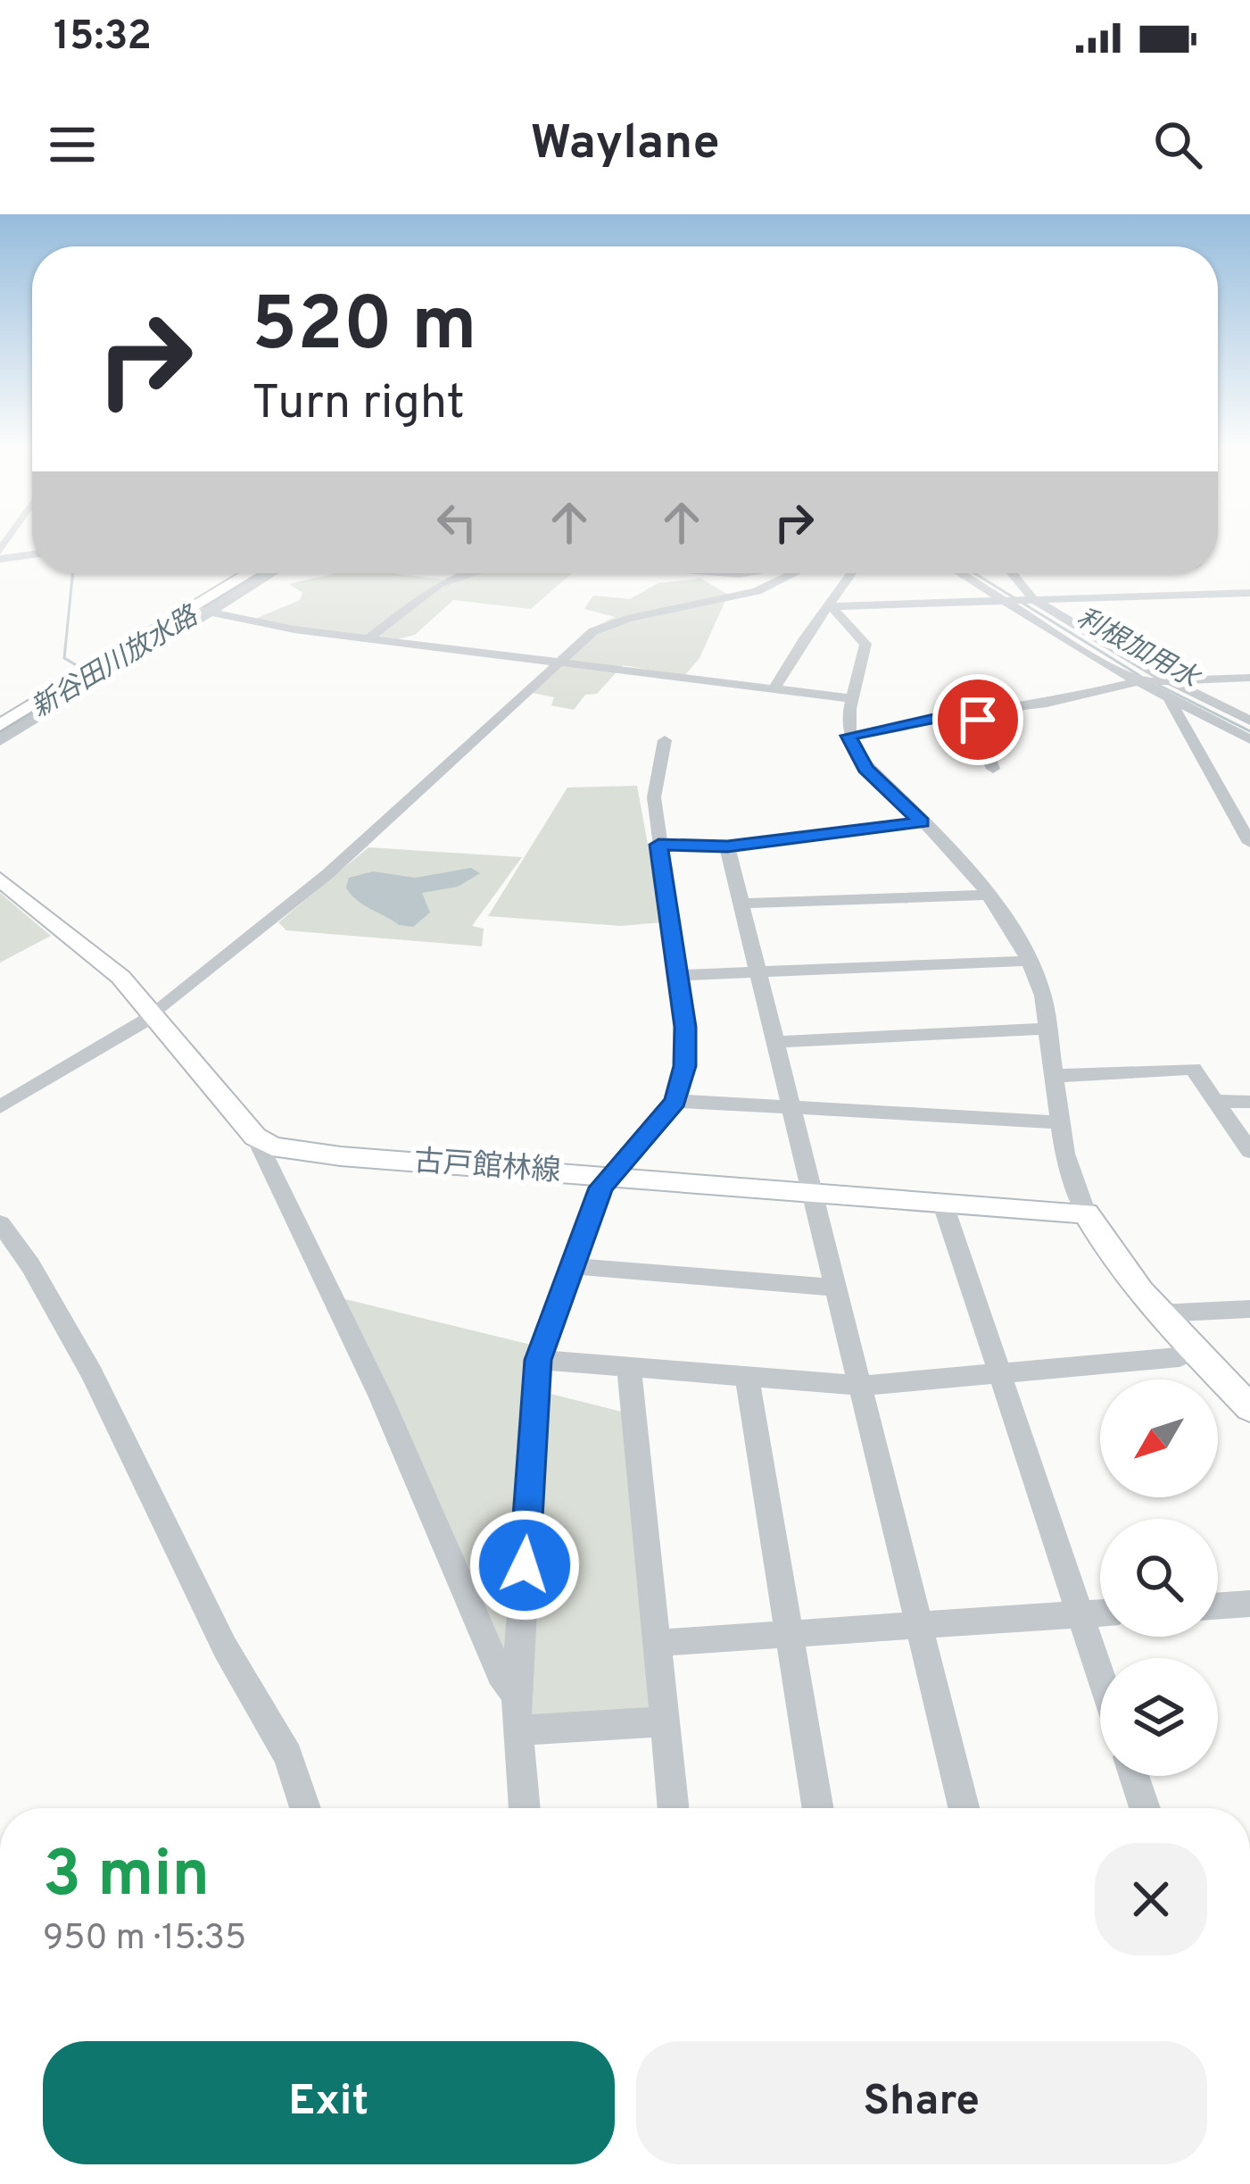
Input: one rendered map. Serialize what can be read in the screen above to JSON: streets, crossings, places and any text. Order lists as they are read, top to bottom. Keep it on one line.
{"streets":{"main road":["古戸館林線"]},"water":["利根加用水","新谷田川放水路"],"north":"bottom left","page":{"status":"15:32","header":"Waylane","turn":["520 m","Turn right"],"heading":["3 min","950 m · 15:35"],"buttons":["Exit","Share"]}}
